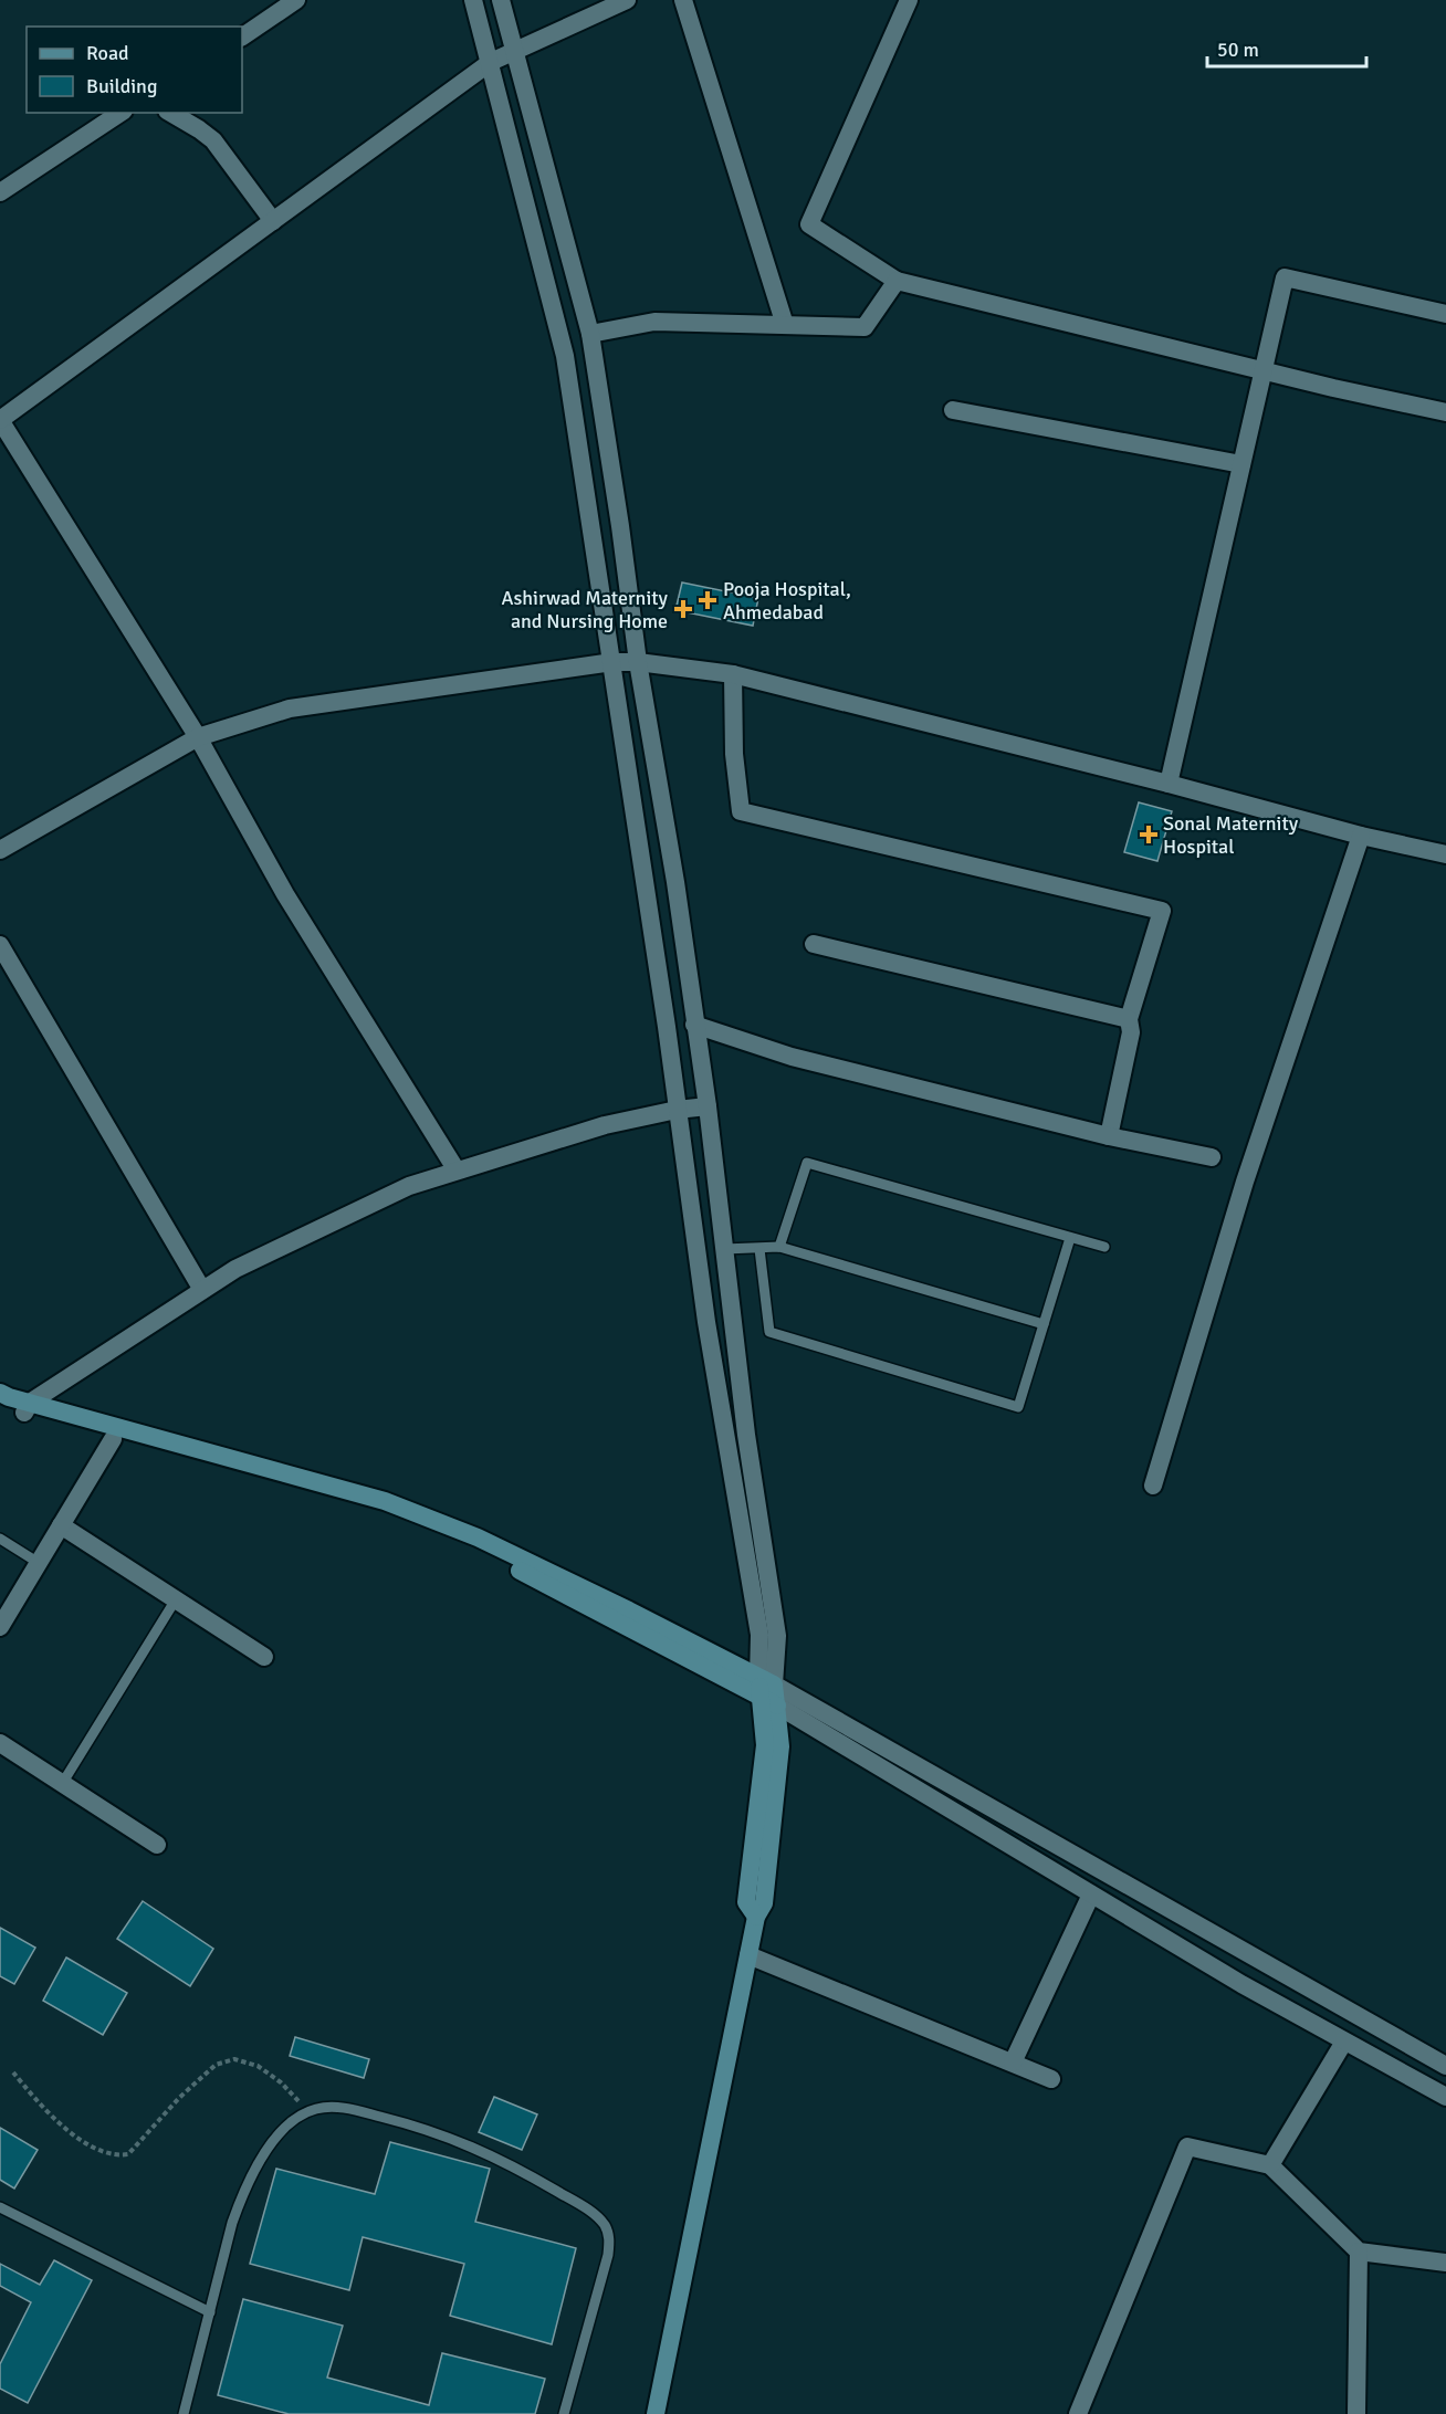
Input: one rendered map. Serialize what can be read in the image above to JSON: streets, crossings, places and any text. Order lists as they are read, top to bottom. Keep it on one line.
{"places":{"health":["Pooja Hospital, Ahmedabad","Ashirwad Maternity and Nursing Home","Sonal Maternity Hospital"]},"legend":["Road","Building"],"scale_bar":"50 m"}
